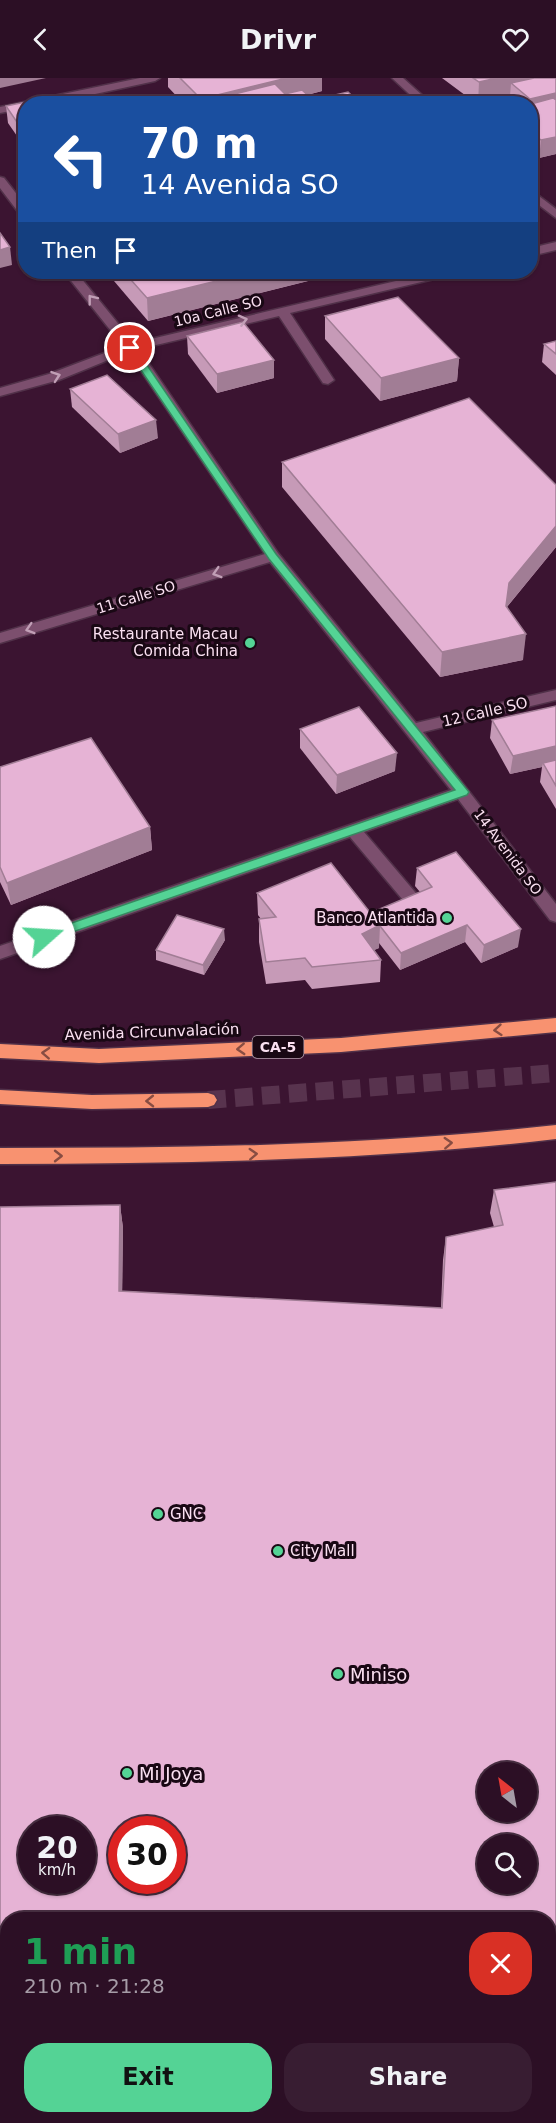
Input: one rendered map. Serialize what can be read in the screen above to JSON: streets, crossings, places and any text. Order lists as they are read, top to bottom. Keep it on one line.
{"streets":{"highway":["Avenida Circunvalación","CA-5"],"street":["10a Calle SO","11 Calle SO","12 Calle SO","14 Avenida SO"]},"crossings":[["10a Calle SO","14 Avenida SO"],["11 Calle SO","14 Avenida SO"],["12 Calle SO","14 Avenida SO"]],"one_way":["10a Calle SO","11 Calle SO"],"places":["Restaurante Macau Comida China","Banco Atlantida","GNC","City Mall","Miniso","Mi Joya"],"north":"top left","page":{"header":"Drivr","turn":["70 m","14 Avenida SO"],"then":"Then","speed":"20 km/h","limit":"30","heading":["1 min","210 m · 21:28"],"buttons":["Exit","Share"]}}
